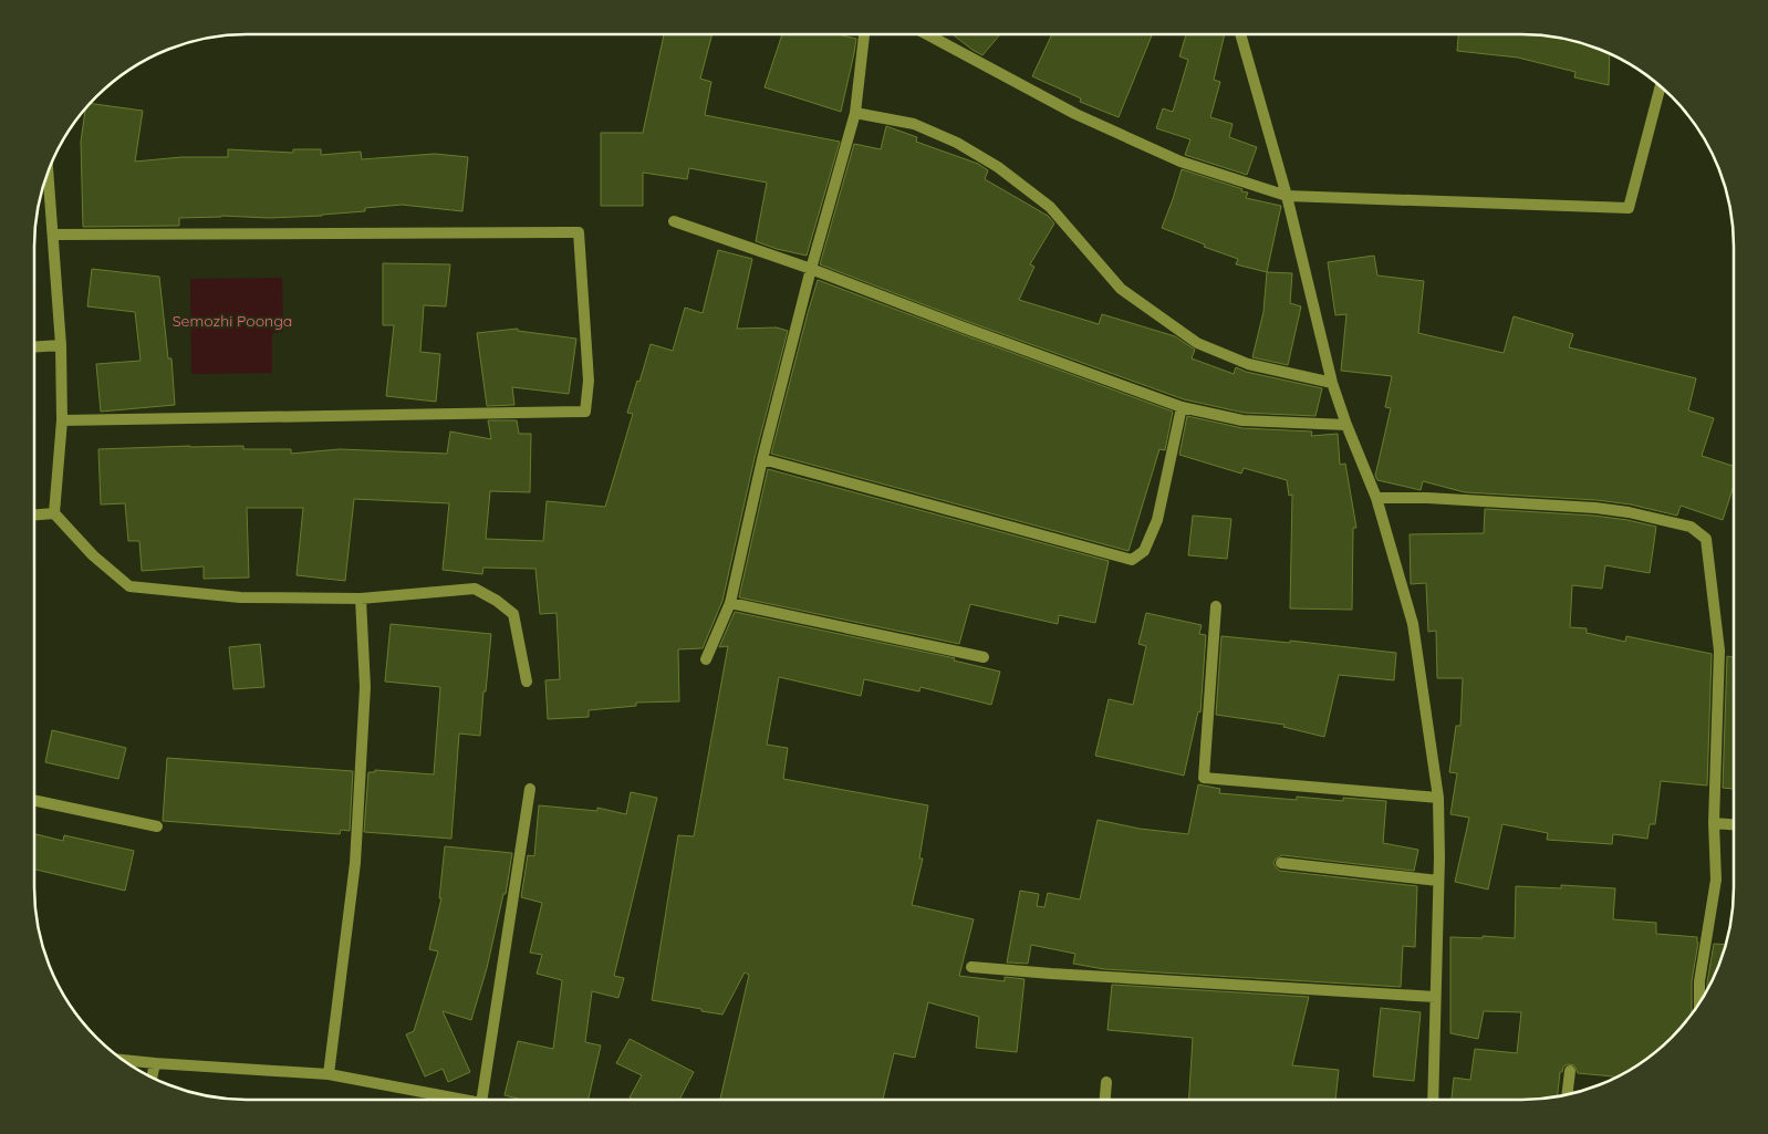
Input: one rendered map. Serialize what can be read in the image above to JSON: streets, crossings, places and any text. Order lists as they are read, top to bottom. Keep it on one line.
{"parks":["Semozhi Poonga"]}
